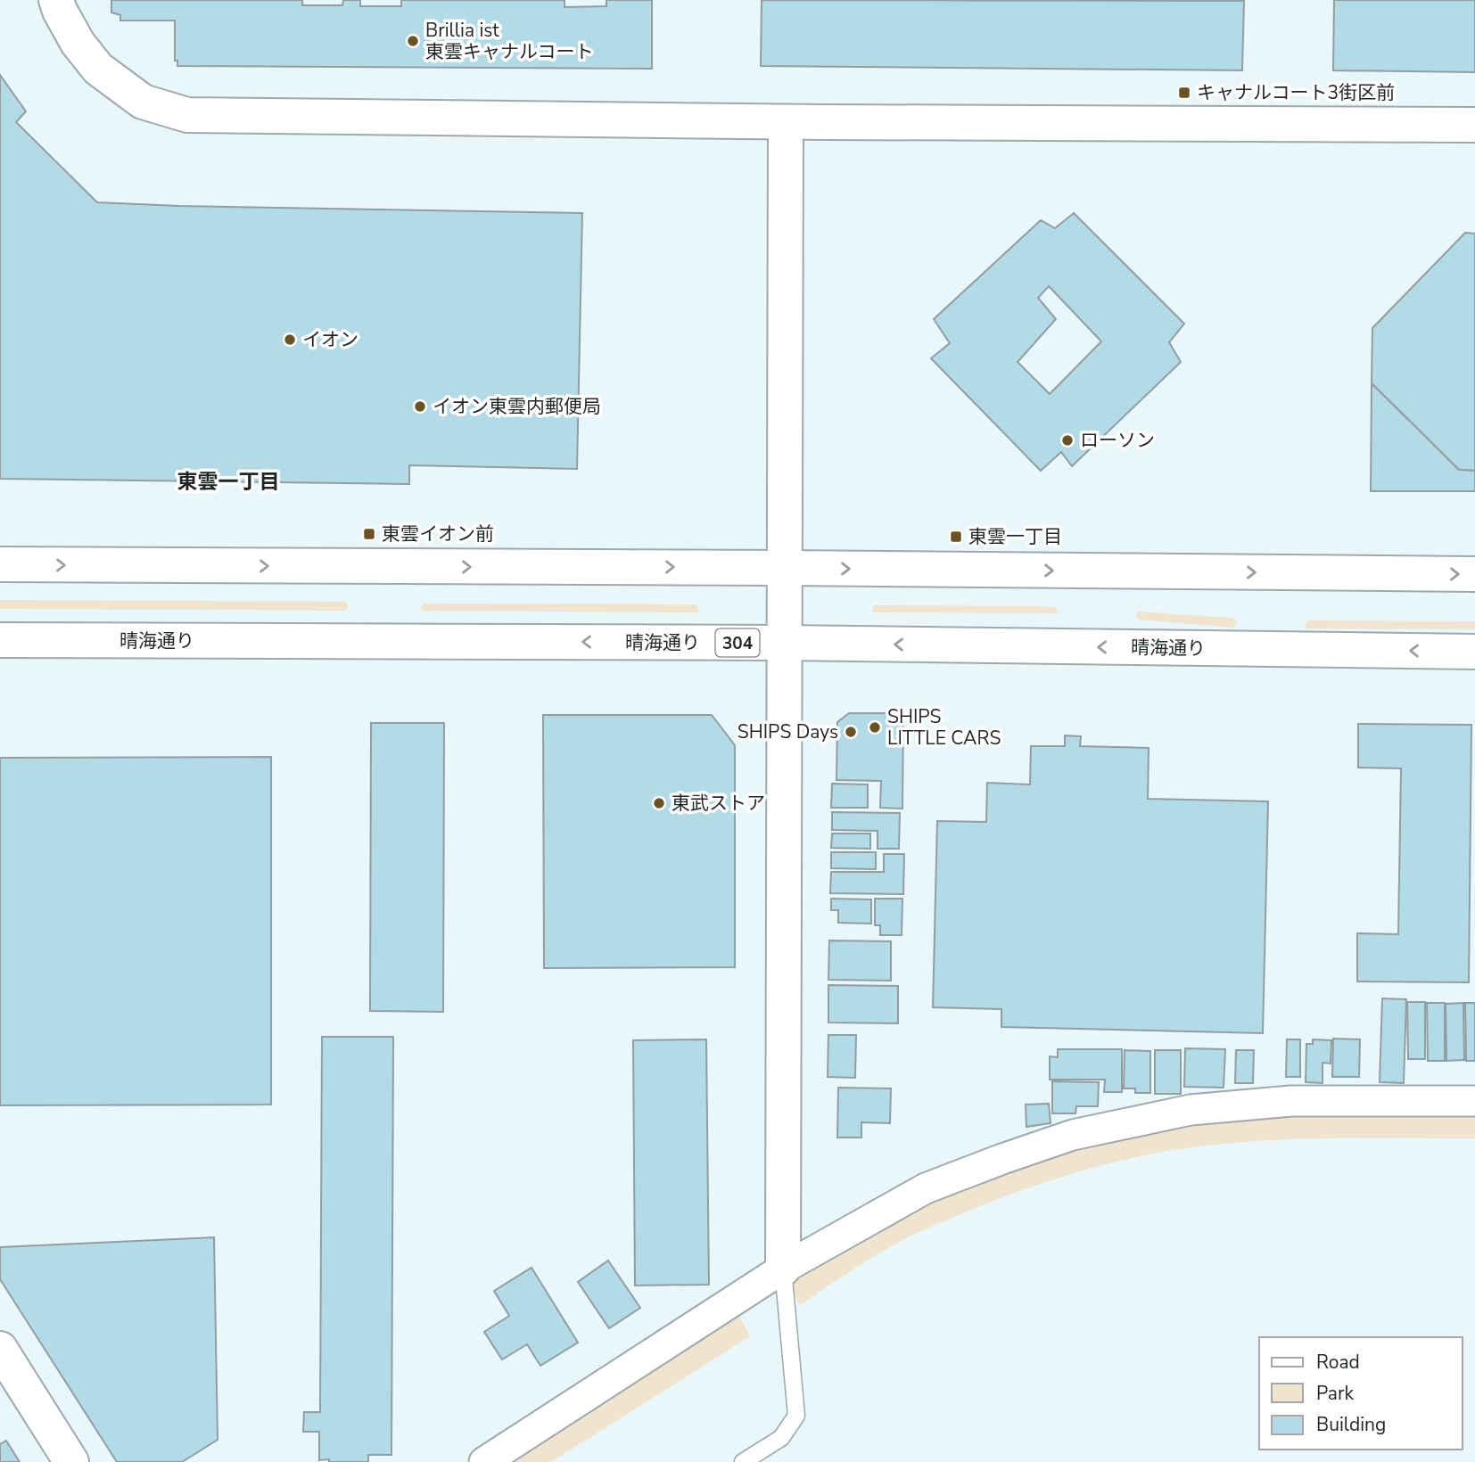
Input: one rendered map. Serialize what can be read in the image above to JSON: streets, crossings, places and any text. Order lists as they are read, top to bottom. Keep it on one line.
{"streets":{"main road":["晴海通り","304"]},"districts":["東雲一丁目"],"places":{"other":["Brillia ist 東雲キャナルコート","イオン","イオン東雲内郵便局","ローソン","SHIPS LITTLE CARS","SHIPS Days","東武ストア"],"transit":["キャナルコート3街区前","東雲イオン前","東雲一丁目"]},"legend":["Road","Park","Building"]}
